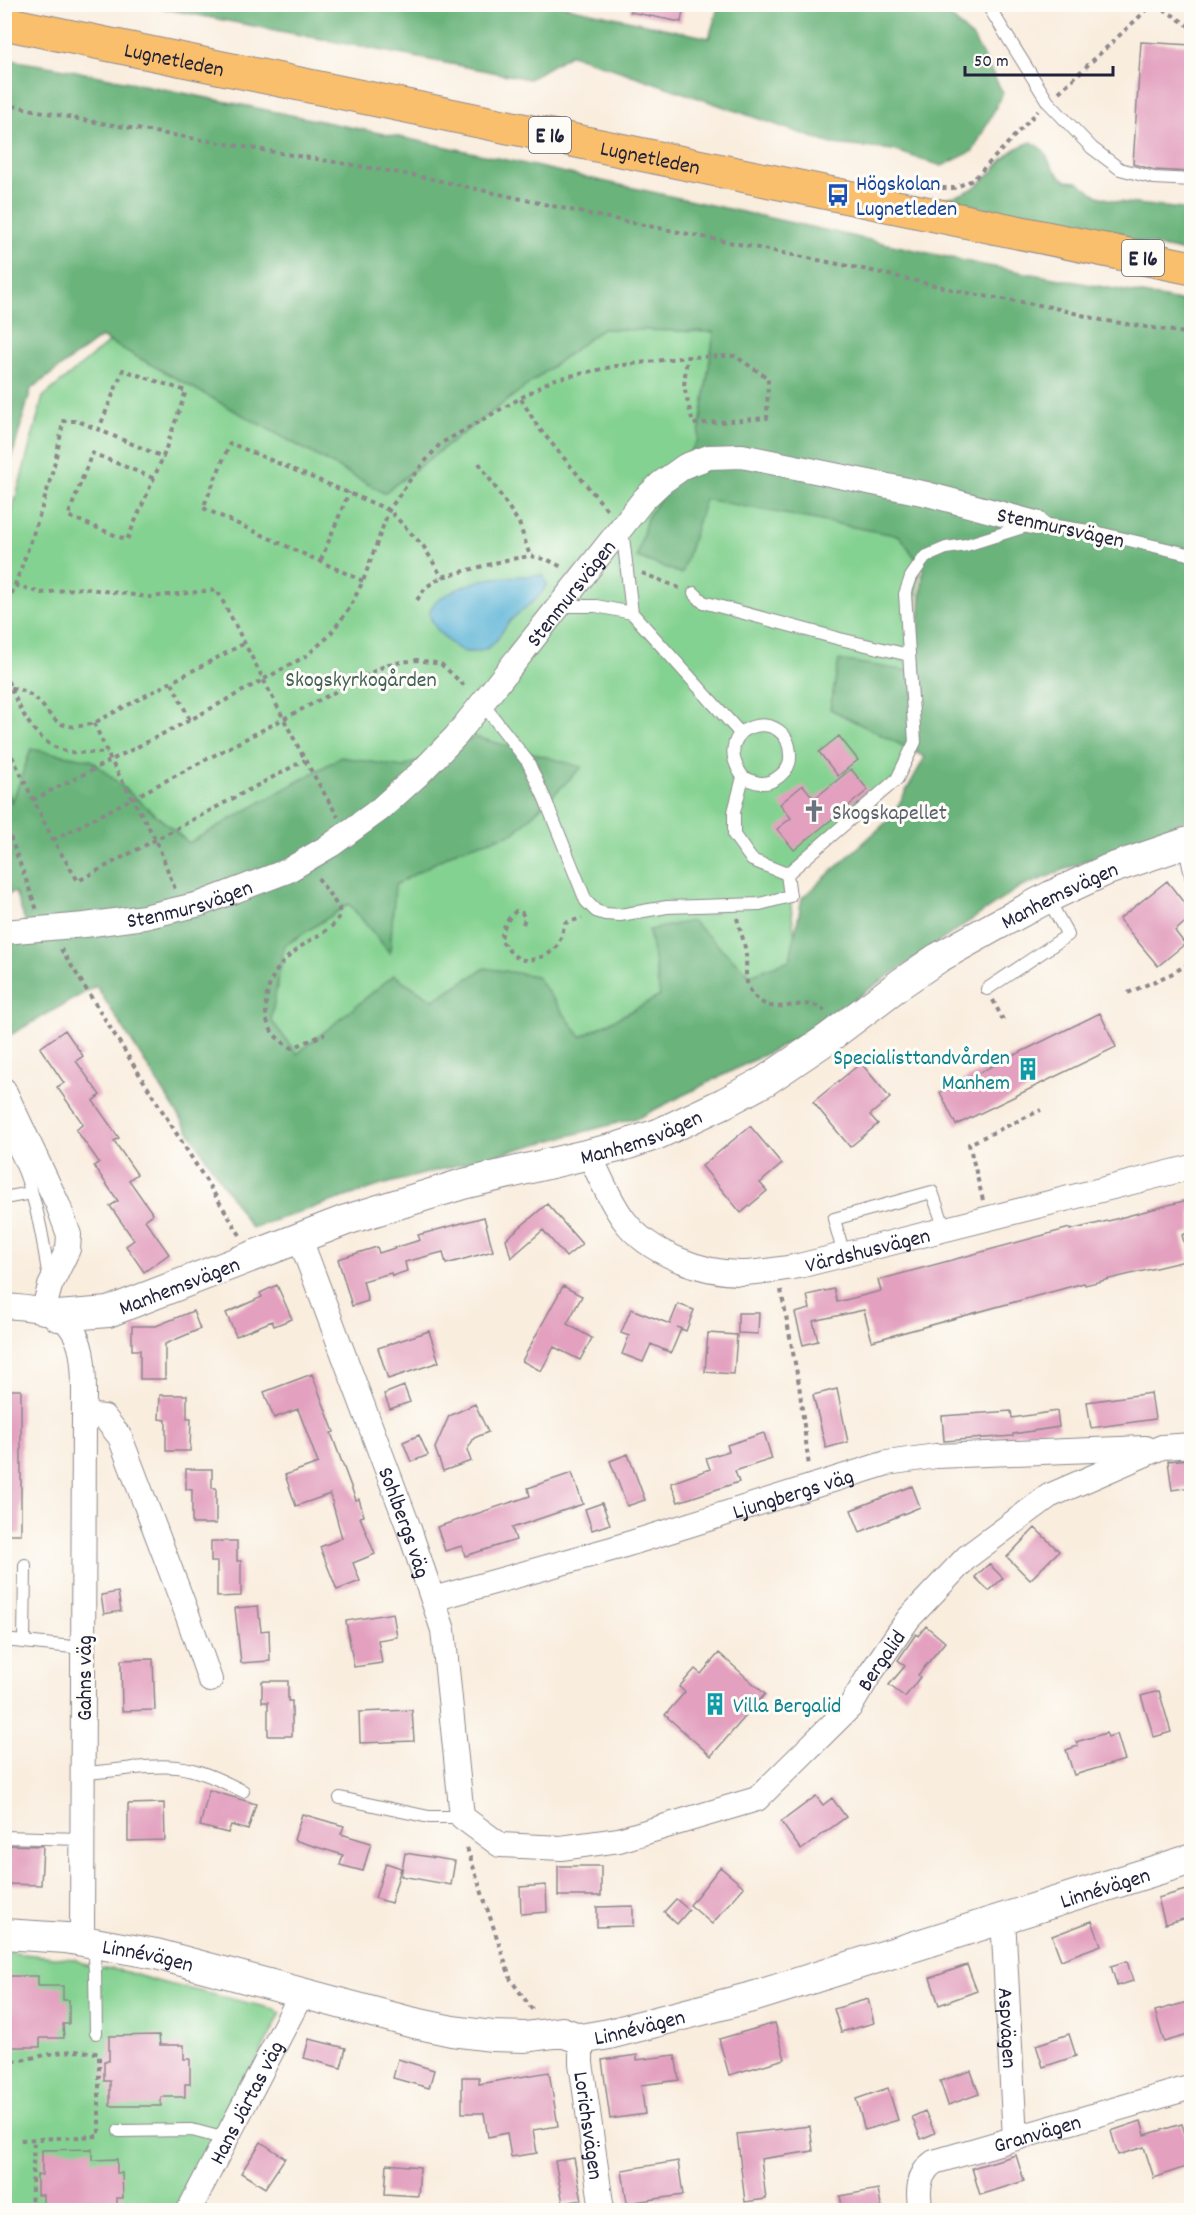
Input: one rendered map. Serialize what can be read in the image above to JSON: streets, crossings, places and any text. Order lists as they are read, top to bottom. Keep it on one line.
{"streets":{"highway":["Lugnetleden","E 16"],"street":["Stenmursvägen","Manhemsvägen","Värdshusvägen","Ljungbergs väg","Sohlbergs väg","Bergalid","Gahns väg","Linnévägen","Aspvägen","Hans Järtas väg","Lorichsvägen","Granvägen"]},"crossings":[["Manhemsvägen","Värdshusvägen"],["Manhemsvägen","Sohlbergs väg"],["Manhemsvägen","Gahns väg"],["Ljungbergs väg","Sohlbergs väg"],["Ljungbergs väg","Bergalid"],["Sohlbergs väg","Bergalid"],["Gahns väg","Linnévägen"],["Linnévägen","Aspvägen"],["Linnévägen","Hans Järtas väg"],["Linnévägen","Lorichsvägen"],["Aspvägen","Granvägen"]],"parks":["Skogskyrkogården"],"places":{"bus stop":["Högskolan Lugnetleden"],"church":["Skogskapellet"],"building":["Specialisttandvården Manhem","Villa Bergalid"]},"scale_bar":"50 m"}
